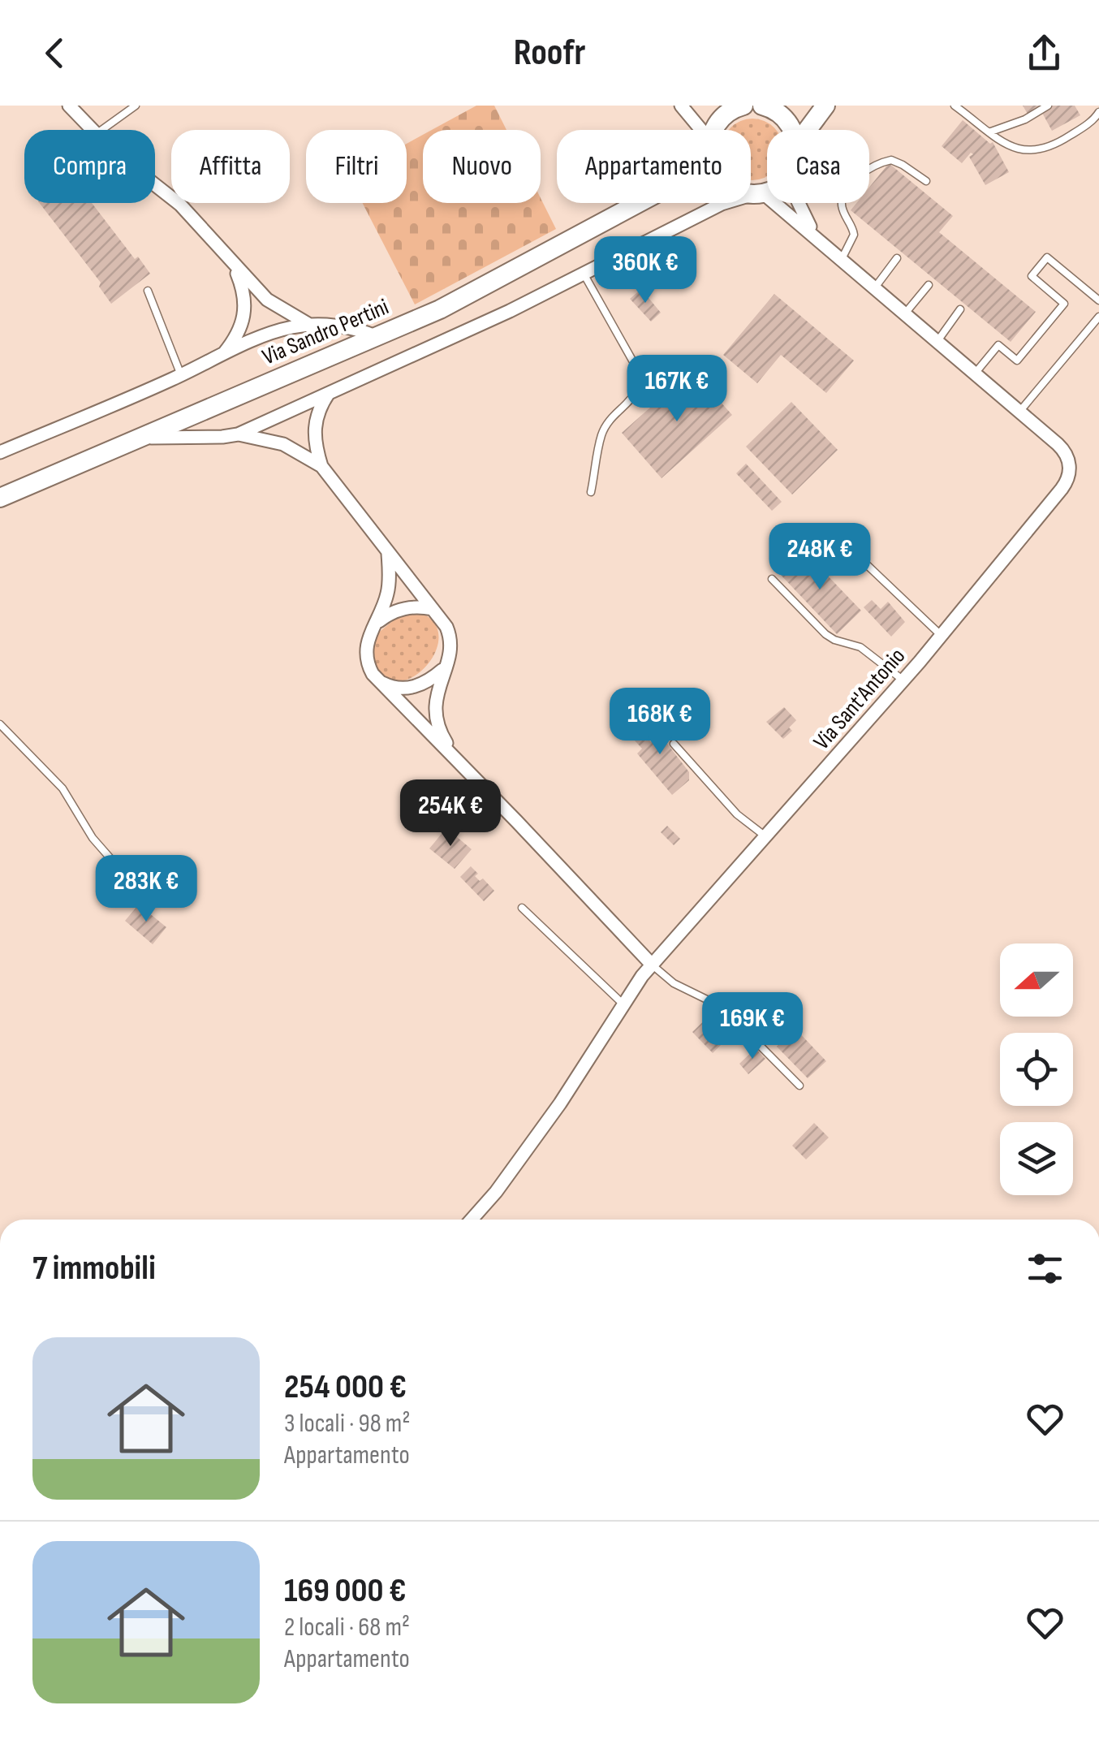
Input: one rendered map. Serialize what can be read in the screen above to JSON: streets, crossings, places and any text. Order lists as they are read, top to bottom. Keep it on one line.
{"streets":{"main road":["Via Sandro Pertini"],"street":["Via Sant'Antonio"]},"crossings":[["Via Sandro Pertini","Via Sant'Antonio"]],"north":"left","page":{"header":"Roofr","chip":["Compra","Affitta","Filtri","Nuovo","Appartamento","Casa"],"price":["360K €","167K €","248K €","168K €","254K €","283K €","169K €"],"heading":"7 immobili","list":[{"name":"254 000 €","note":"3 locali · 98 m² · Appartamento"},{"name":"169 000 €","note":"2 locali · 68 m² · Appartamento"}]}}
